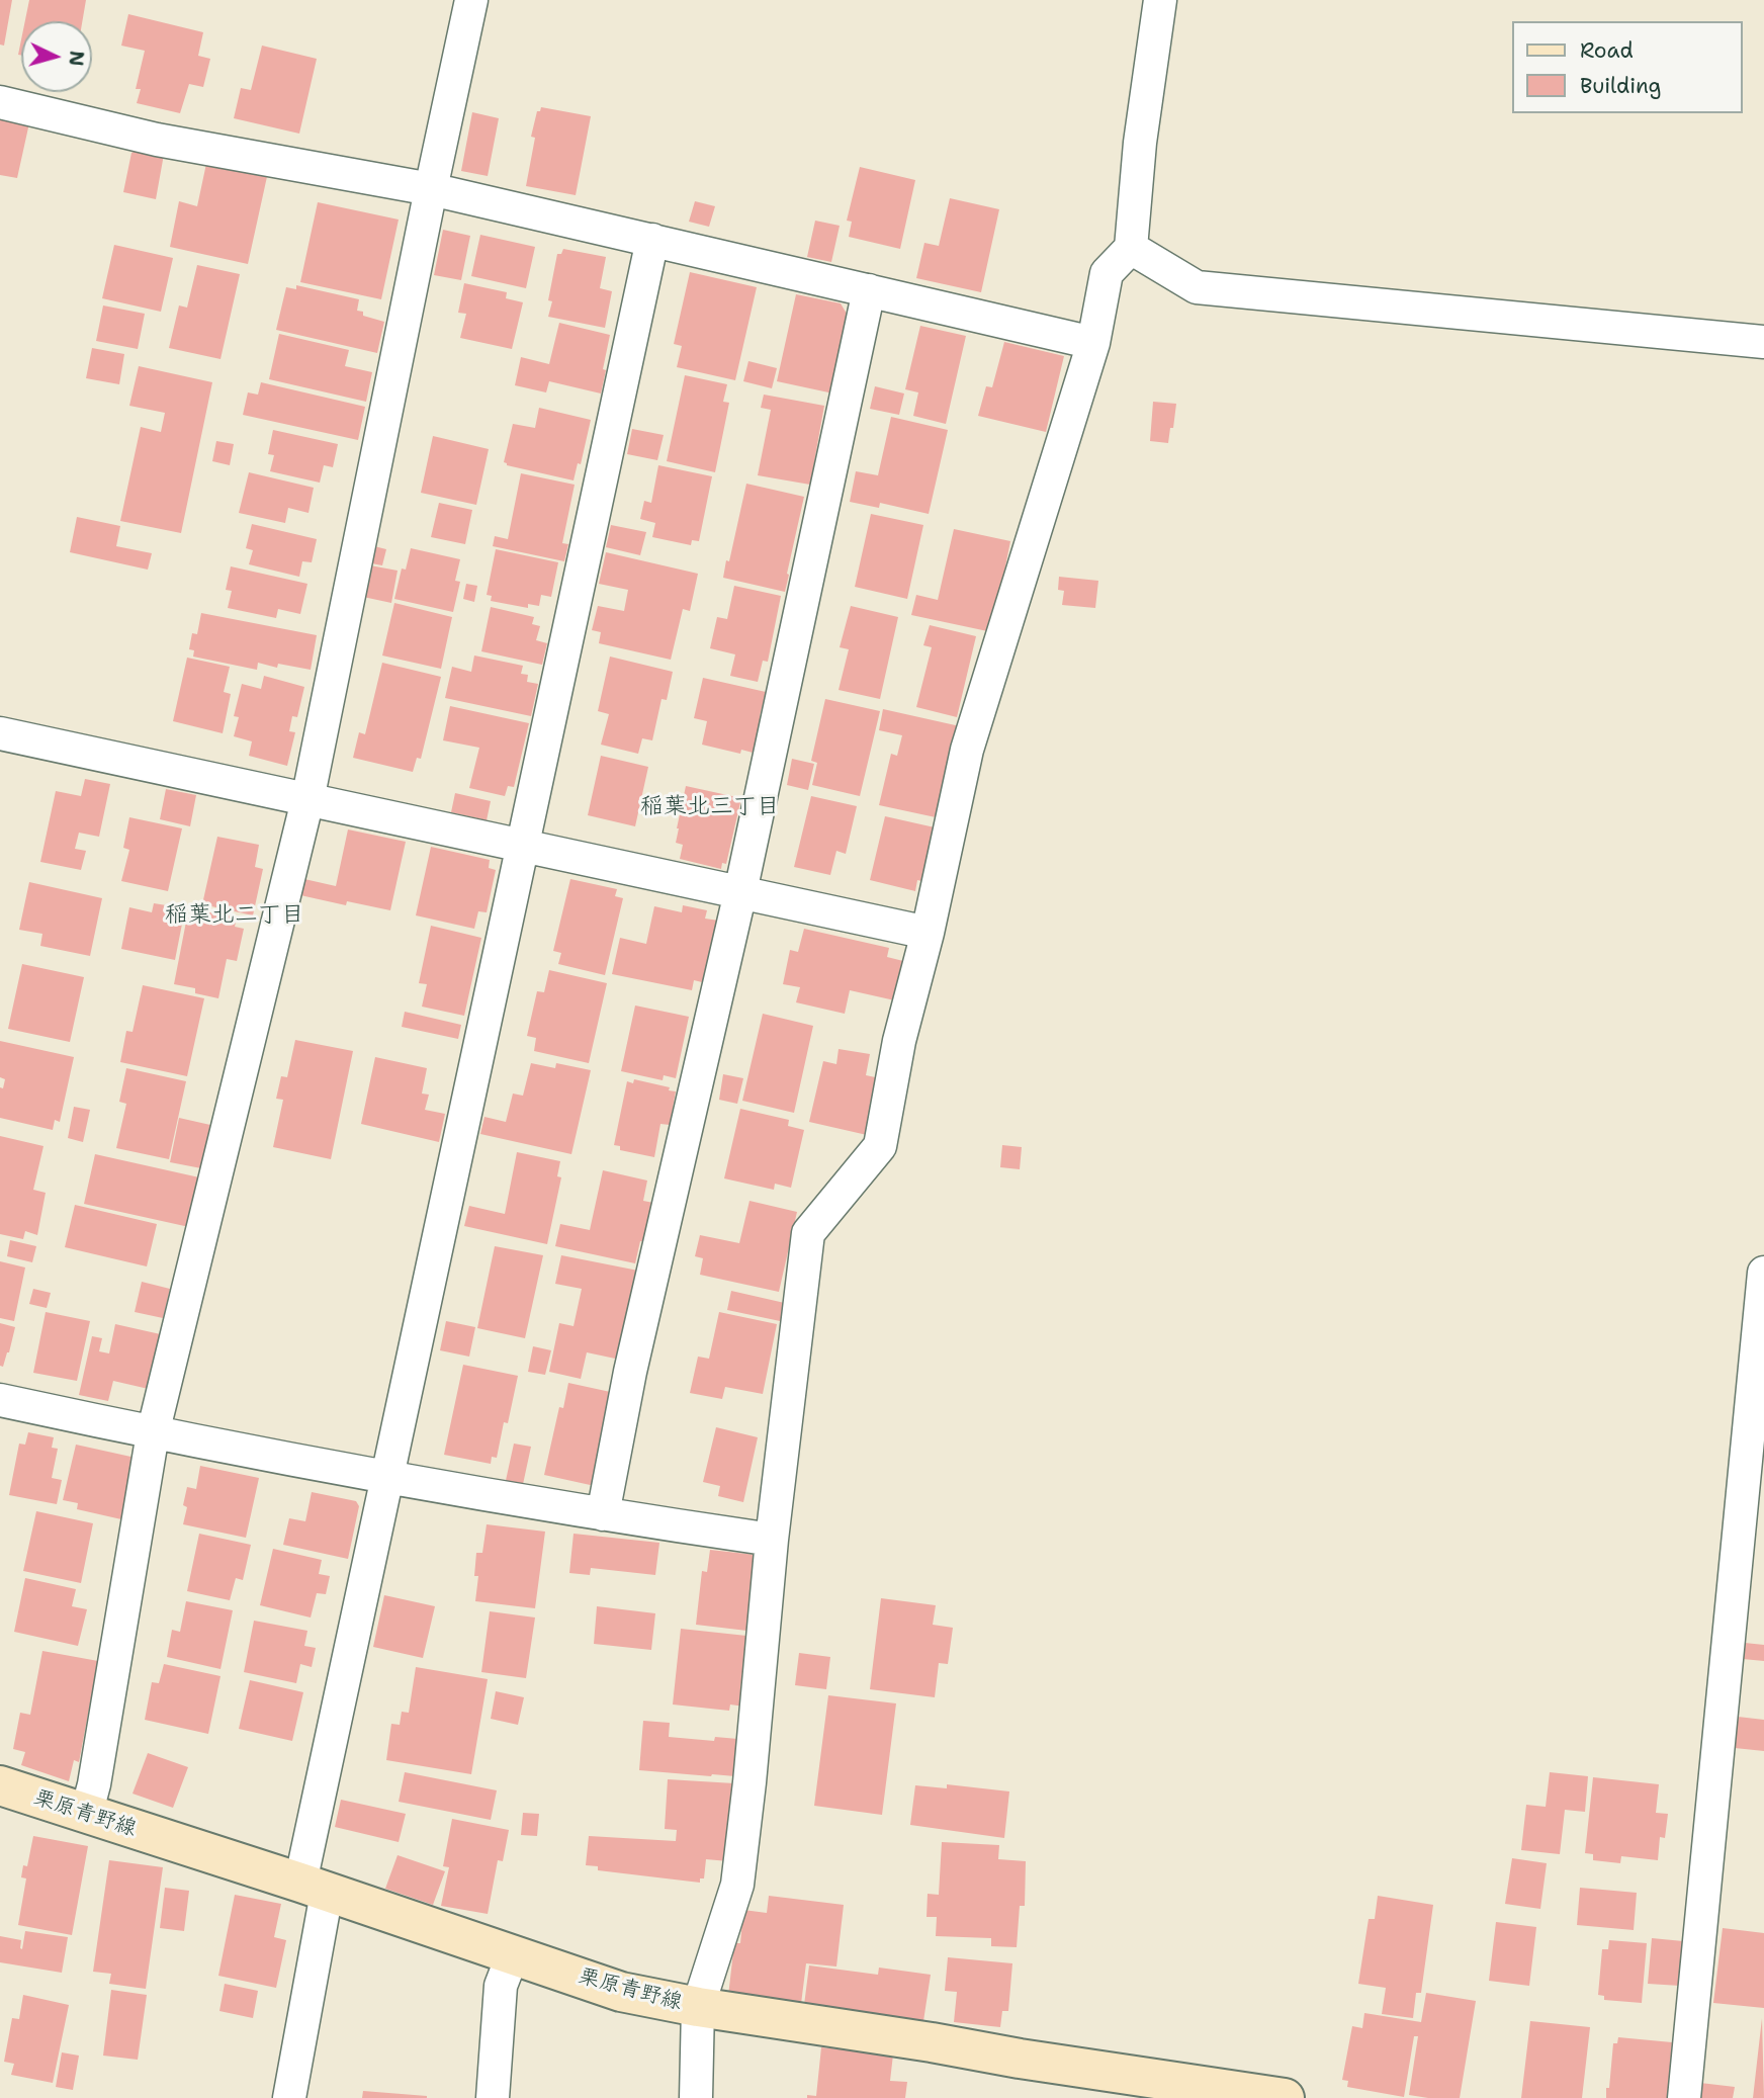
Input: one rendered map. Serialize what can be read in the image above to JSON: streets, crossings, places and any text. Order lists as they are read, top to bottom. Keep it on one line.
{"streets":{"main road":["栗原青野線"]},"districts":["稲葉北三丁目","稲葉北二丁目"],"legend":["Road","Building"],"north":"right"}
